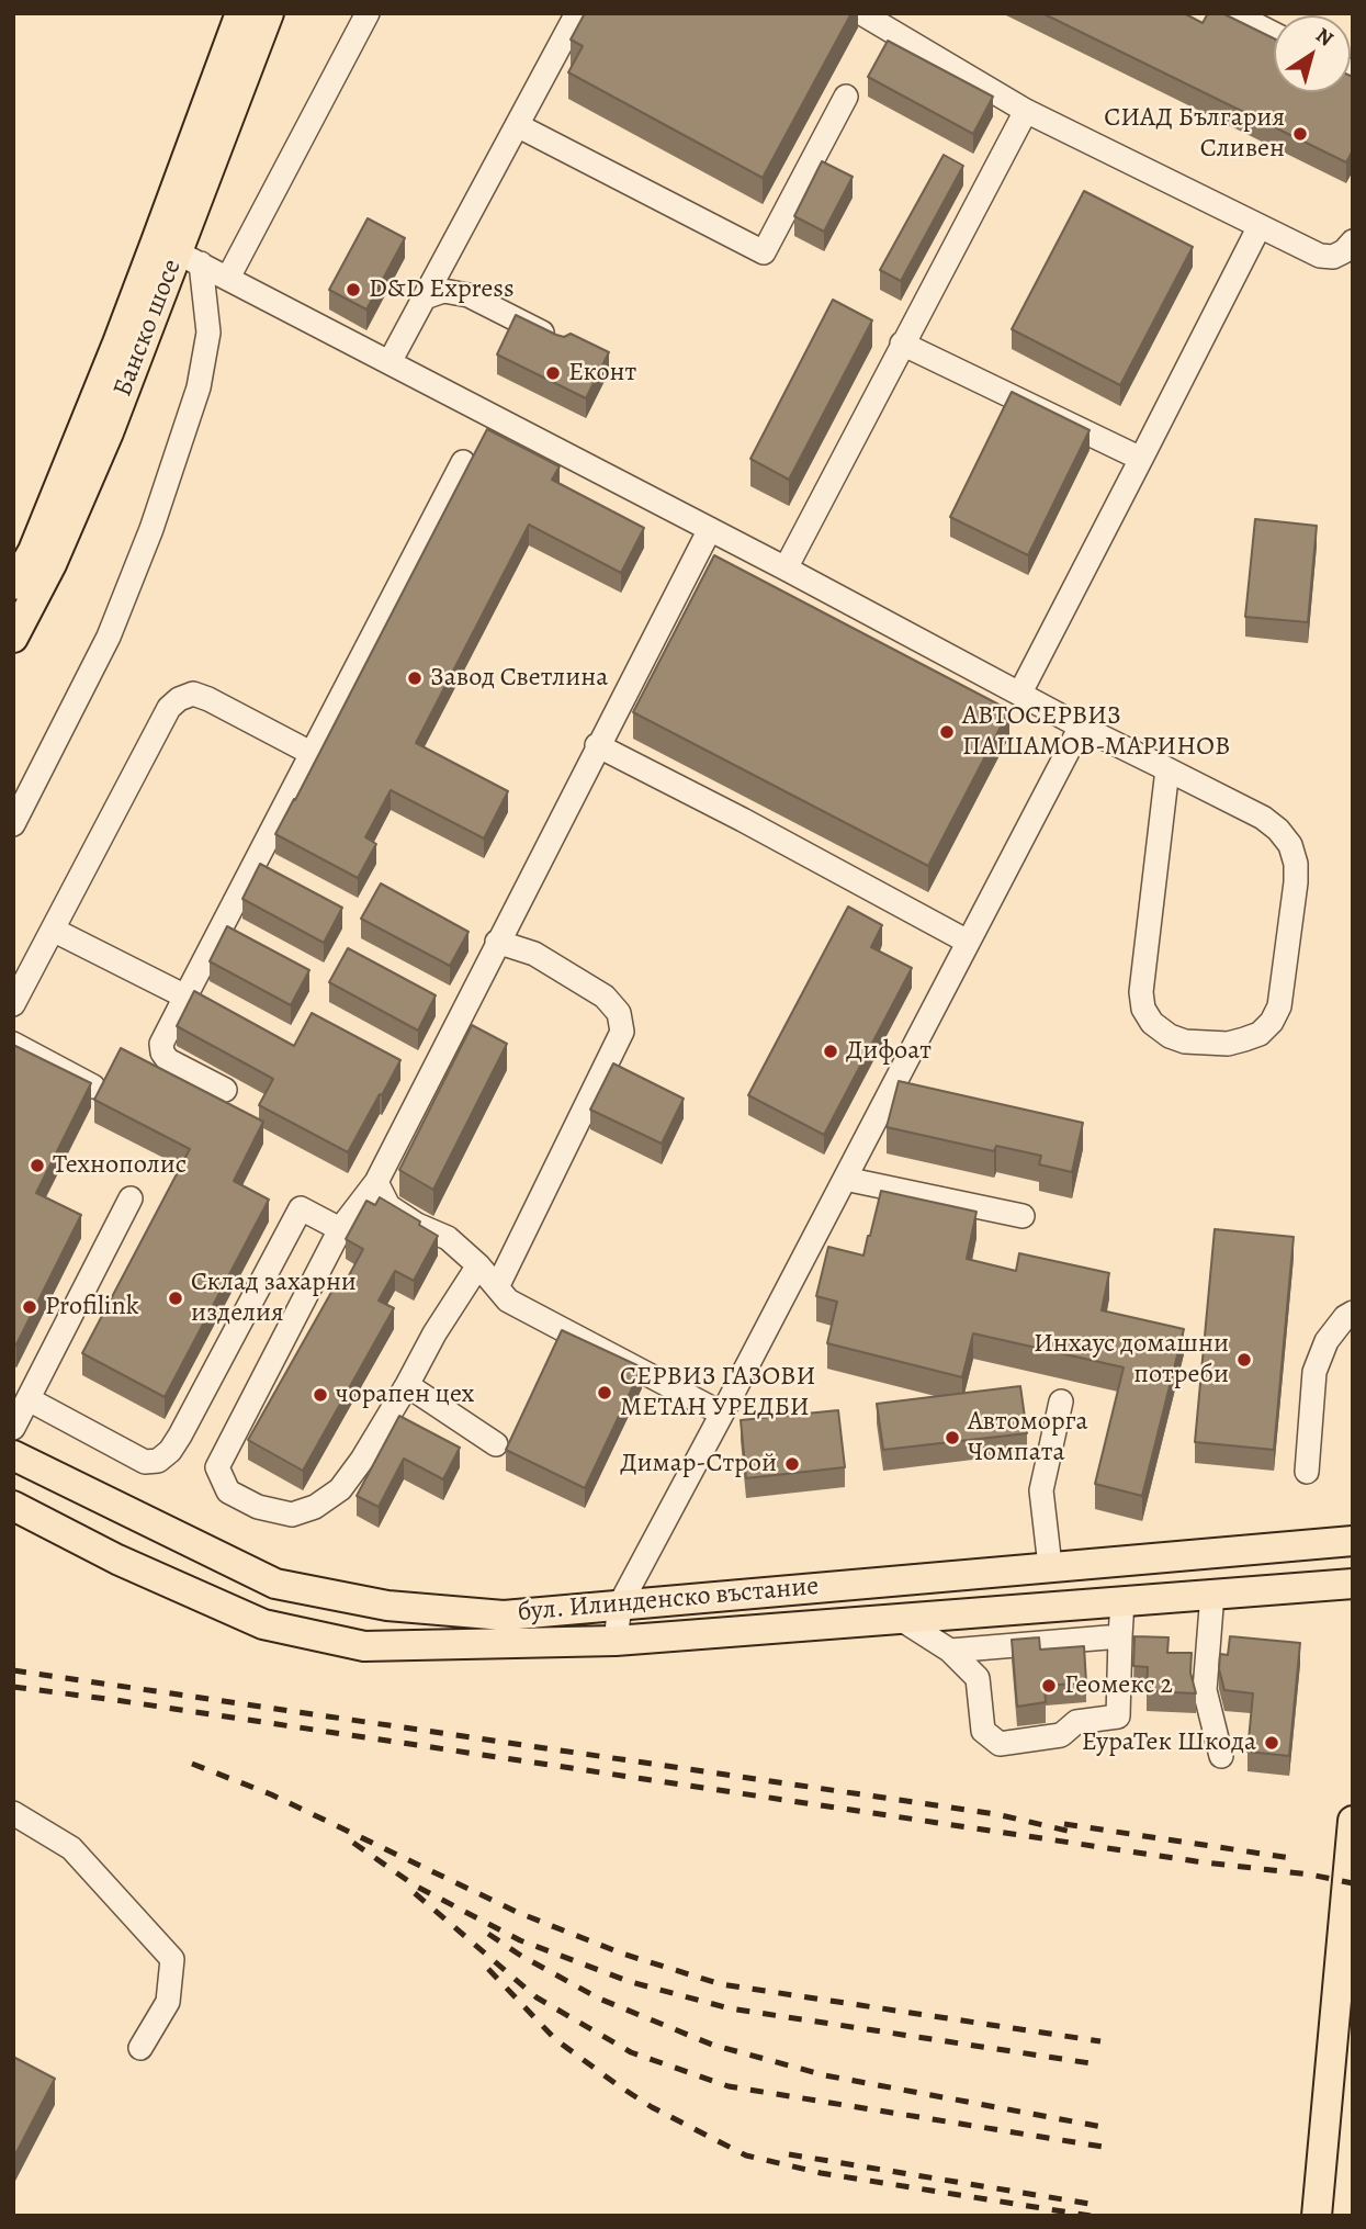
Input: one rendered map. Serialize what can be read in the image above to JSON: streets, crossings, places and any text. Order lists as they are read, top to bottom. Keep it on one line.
{"streets":{"main road":["Банско шосе","бул. Илинденско въстание"]},"places":["СИАД България Сливен","D&D Express","Еконт","Завод Светлина","АВТОСЕРВИЗ ПАШАМОВ-МАРИНОВ","Дифоат","Технополис","Склад захарни изделия","Profilink","Инхаус домашни потреби","СЕРВИЗ ГАЗОВИ МЕТАН УРЕДБИ","чорапен цех","Автоморга Чомпата","Димар-Строй","Геомекс 2","ЕураТек Шкода"],"north":"top right"}
